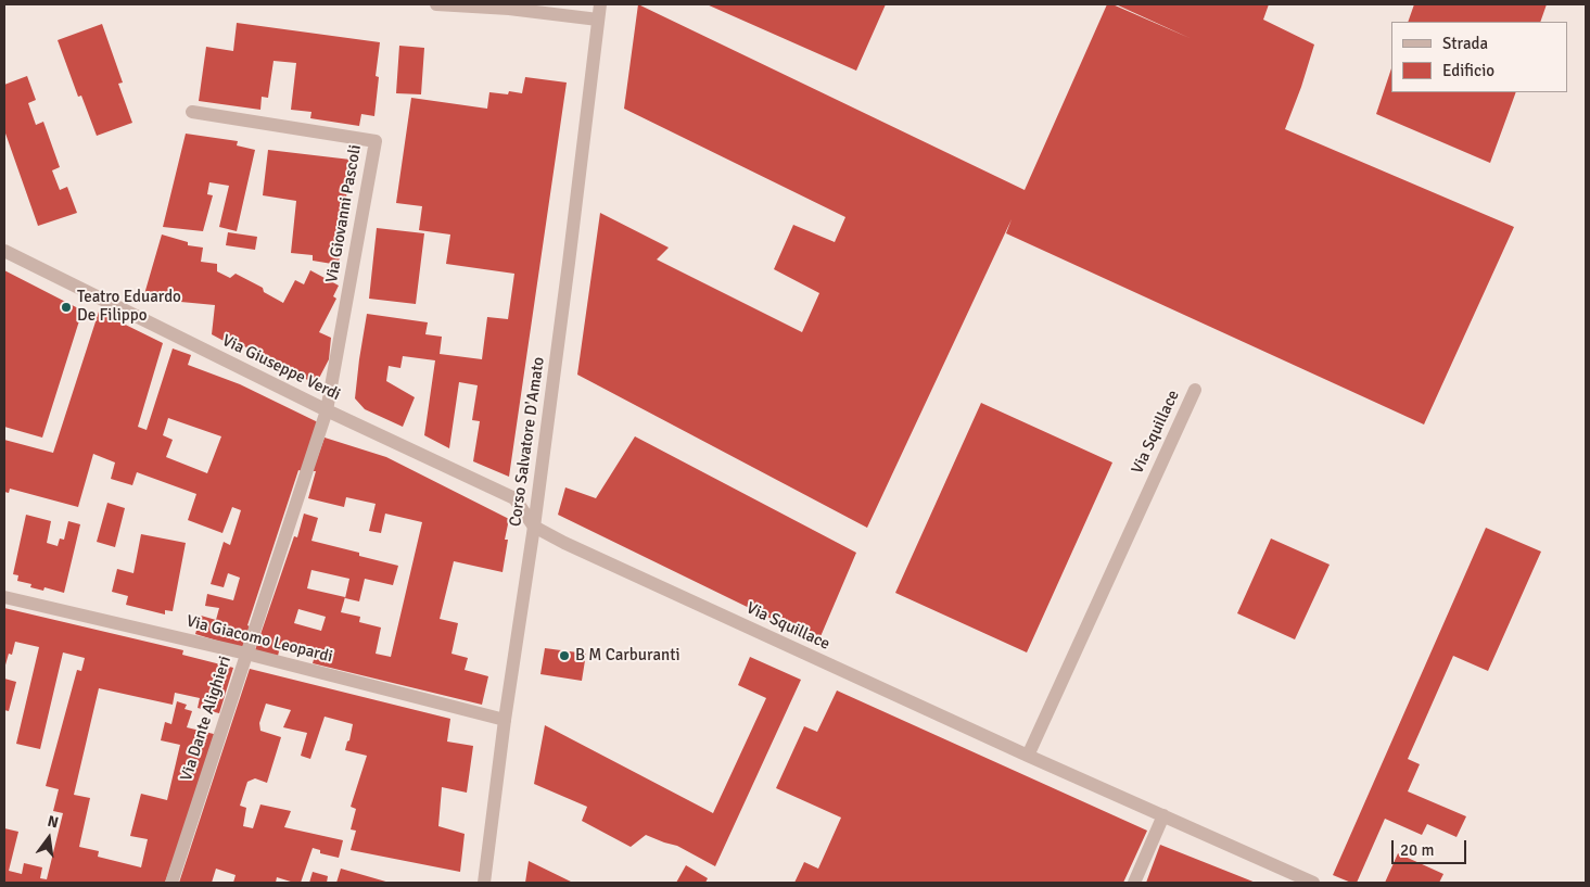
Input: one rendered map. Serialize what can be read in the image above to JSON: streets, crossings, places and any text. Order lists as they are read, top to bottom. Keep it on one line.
{"streets":{"street":["Via Giovanni Pascoli","Via Giuseppe Verdi","Via Squillace","Corso Salvatore D'Amato","Via Giacomo Leopardi","Via Dante Alighieri"]},"crossings":[["Via Giovanni Pascoli","Via Giuseppe Verdi"],["Via Giovanni Pascoli","Via Dante Alighieri"],["Via Giuseppe Verdi","Via Squillace"],["Via Giuseppe Verdi","Corso Salvatore D'Amato"],["Via Giuseppe Verdi","Via Dante Alighieri"],["Via Squillace","Corso Salvatore D'Amato"],["Corso Salvatore D'Amato","Via Giacomo Leopardi"],["Via Giacomo Leopardi","Via Dante Alighieri"]],"places":["Teatro Eduardo De Filippo","B M Carburanti"],"legend":["Strada","Edificio"],"scale_bar":"20 m","north":"top"}
